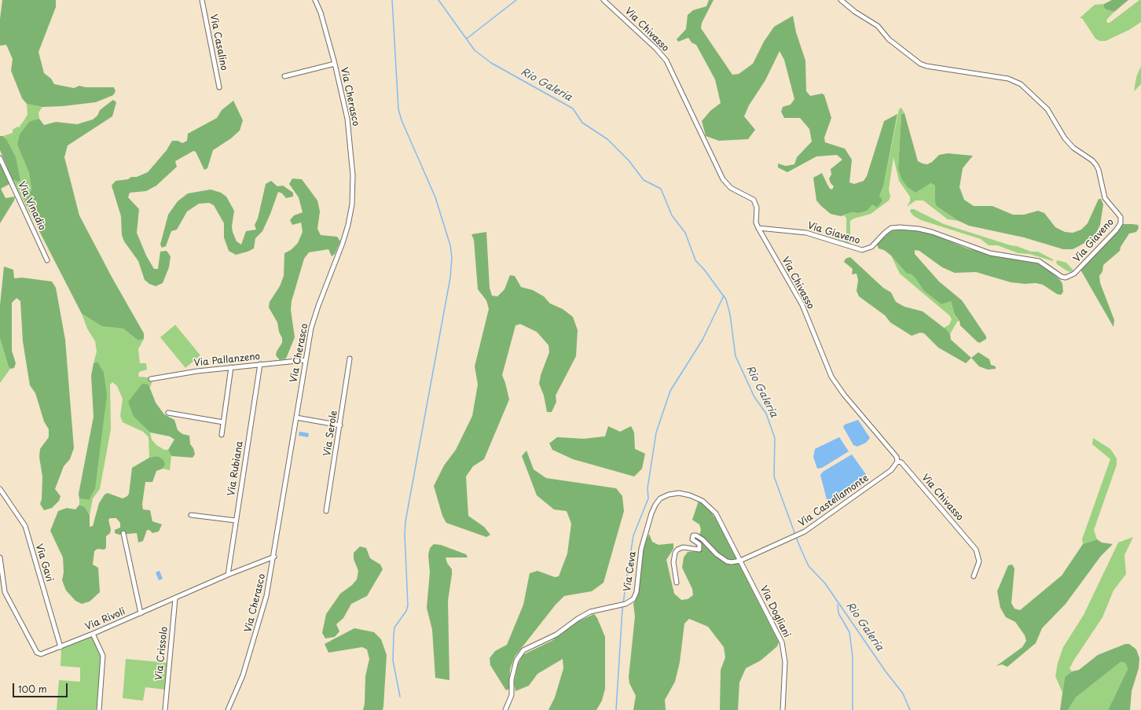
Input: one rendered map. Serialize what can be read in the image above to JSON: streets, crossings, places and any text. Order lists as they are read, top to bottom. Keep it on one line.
{"streets":{"street":["Via Chivasso","Via Casalino","Via Cherasco","Via Vinadio","Via Giaveno","Via Pallanzeno","Via Serole","Via Rubiana","Via Castellamonte","Via Gavi","Via Ceva","Via Dogliani","Via Rivoli","Via Crissolo"]},"crossings":[["Via Chivasso","Via Giaveno"],["Via Chivasso","Via Castellamonte"],["Via Cherasco","Via Pallanzeno"],["Via Cherasco","Via Rivoli"],["Via Pallanzeno","Via Rubiana"],["Via Rubiana","Via Rivoli"],["Via Castellamonte","Via Ceva"],["Via Castellamonte","Via Dogliani"],["Via Gavi","Via Rivoli"],["Via Ceva","Via Dogliani"],["Via Rivoli","Via Crissolo"]],"water":["Rio Galeria"],"scale_bar":"100 m"}
